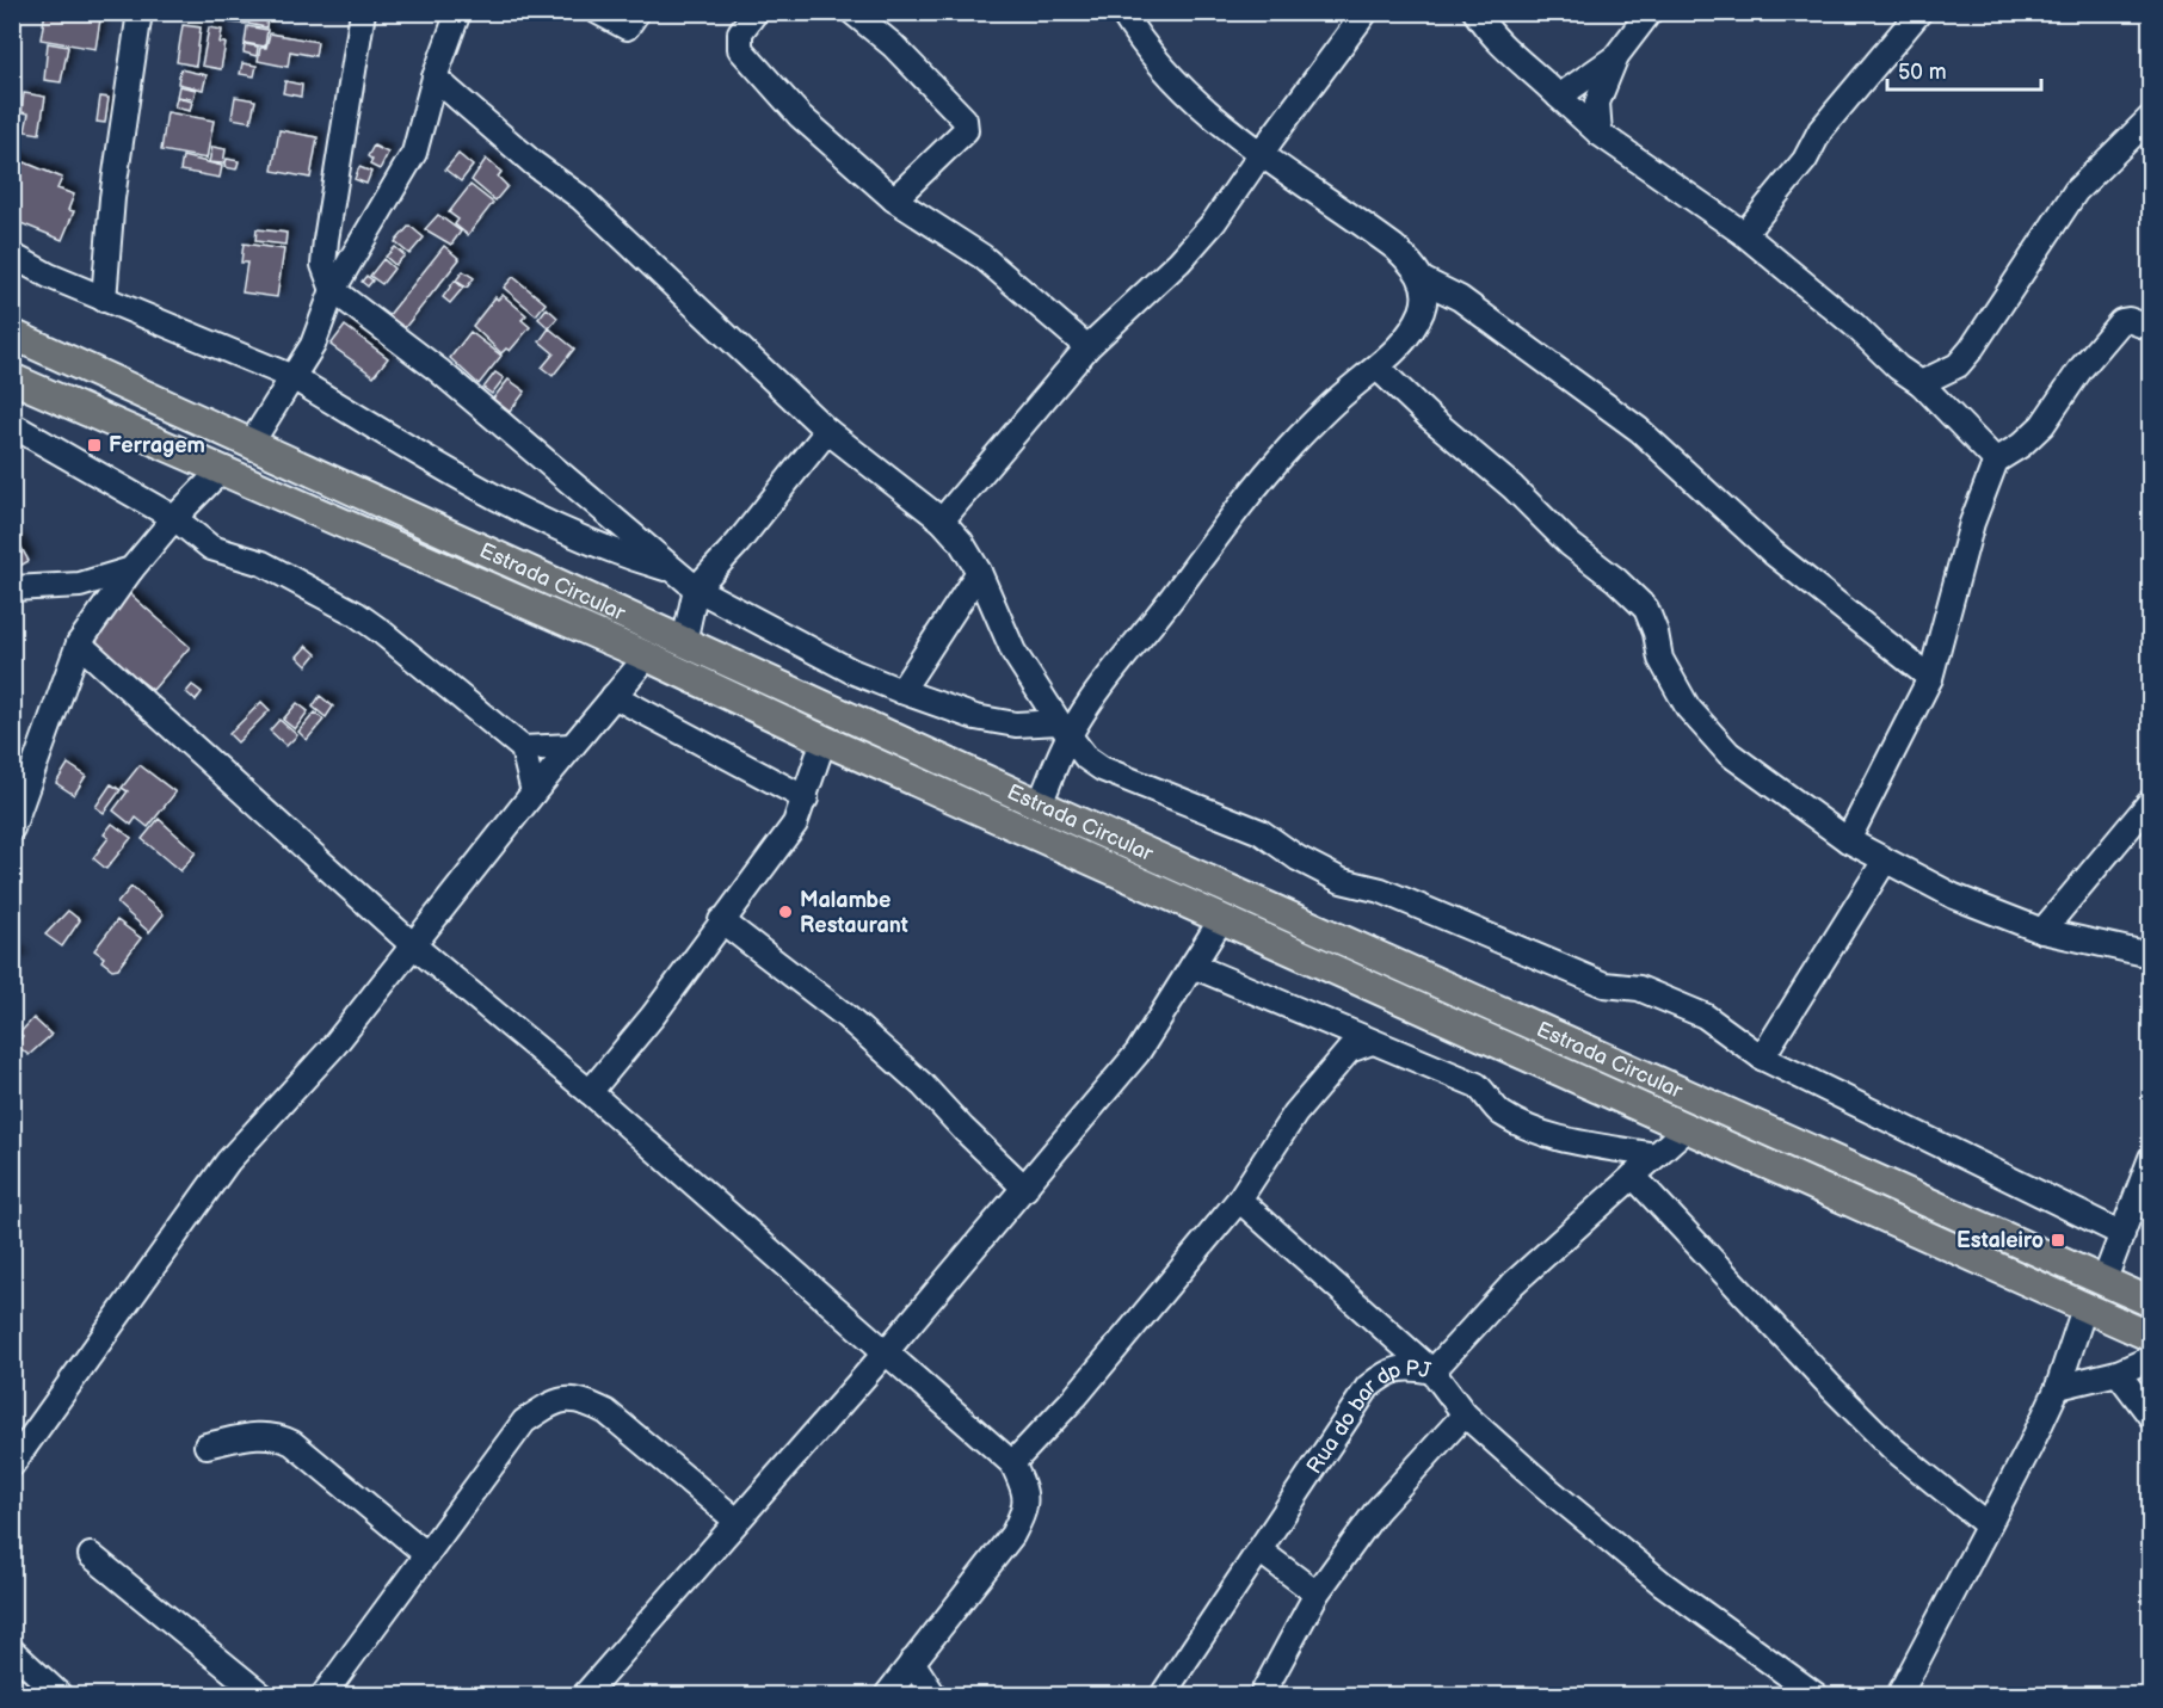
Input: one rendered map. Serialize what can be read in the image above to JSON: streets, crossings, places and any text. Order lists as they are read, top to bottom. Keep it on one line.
{"streets":{"main road":["Estrada Circular"],"street":["Rua do bar dp PJ"]},"crossings":[["Estrada Circular","Rua do bar dp PJ"]],"places":{"transit":["Ferragem","Estaleiro"],"other":["Malambe Restaurant"]},"scale_bar":"50 m"}
